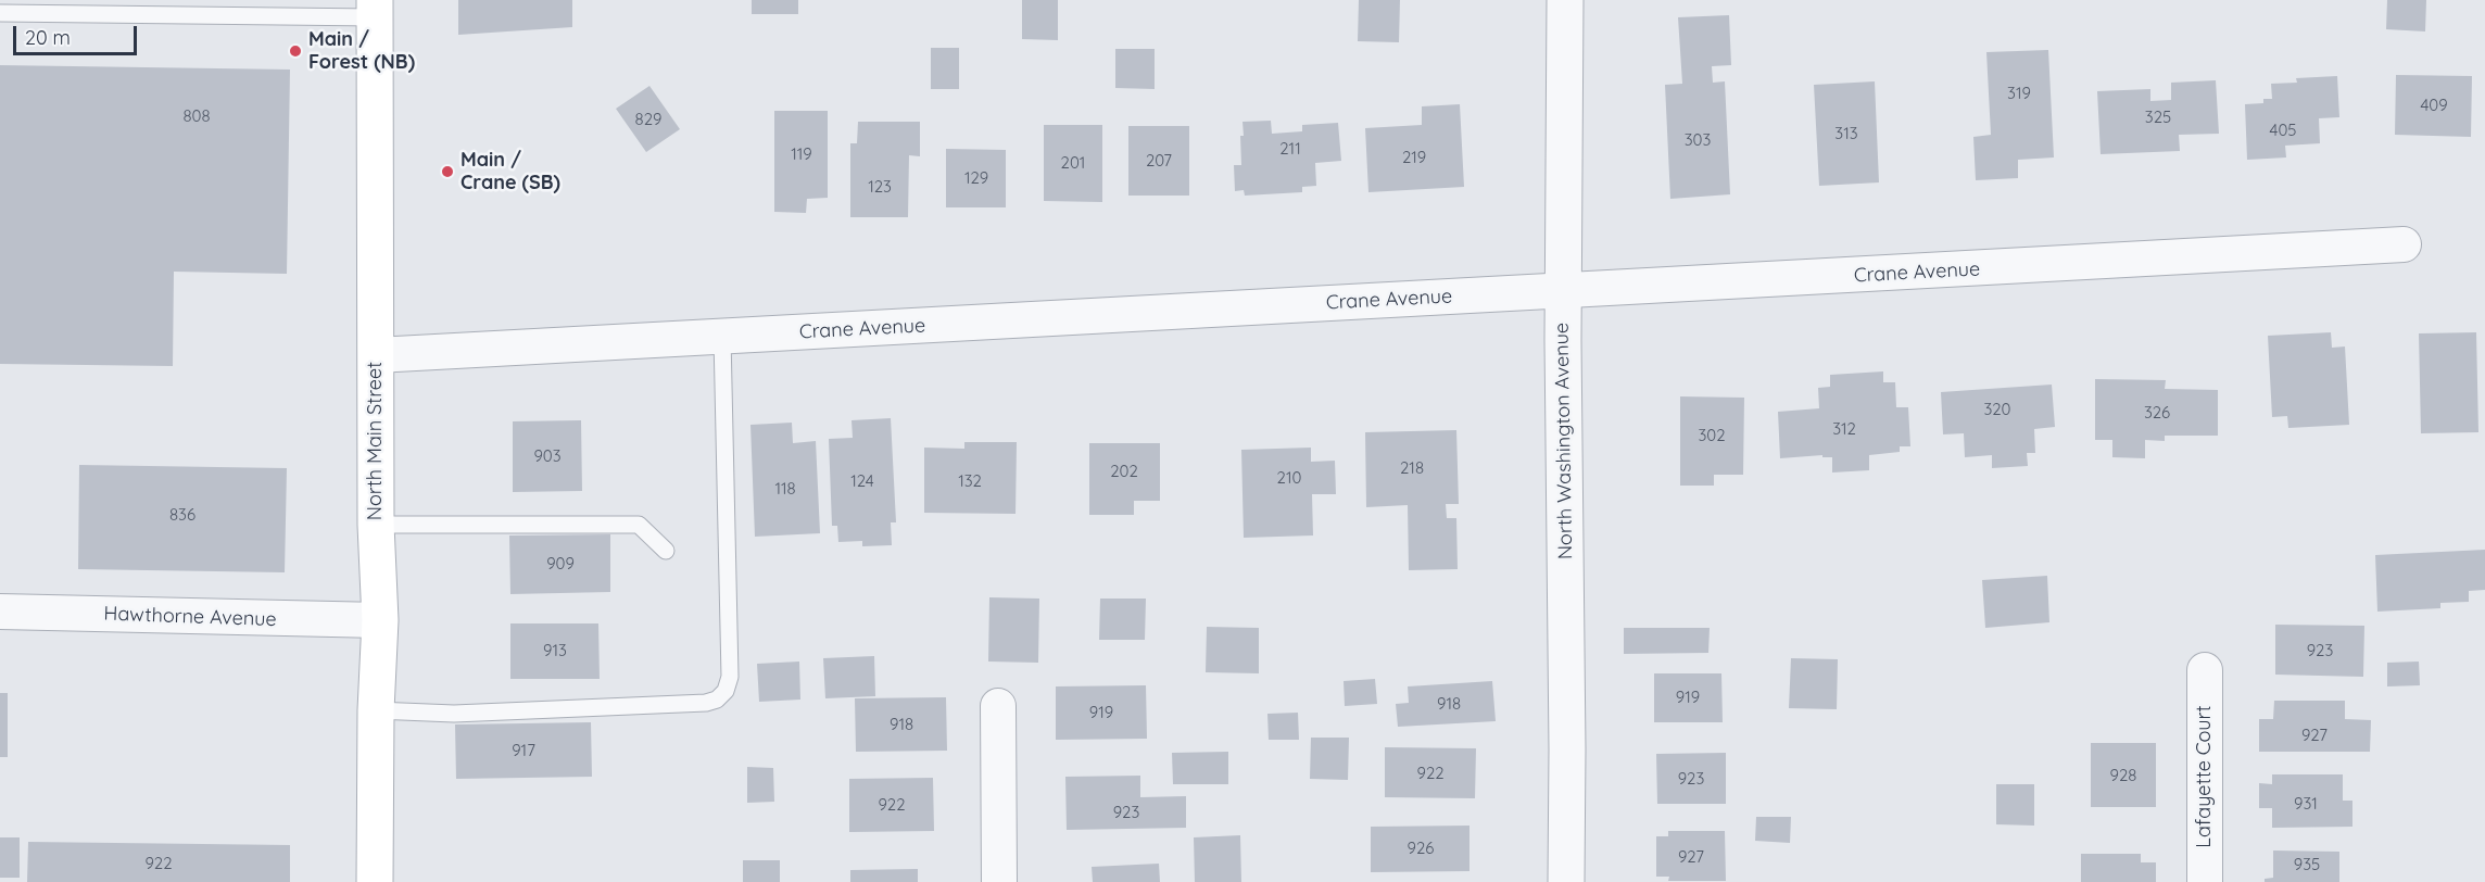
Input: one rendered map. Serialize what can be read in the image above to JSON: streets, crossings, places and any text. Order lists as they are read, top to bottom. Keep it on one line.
{"streets":{"main road":["North Main Street"],"street":["Crane Avenue","North Washington Avenue","Hawthorne Avenue","Lafayette Court"]},"crossings":[["Crane Avenue","North Main Street"],["Crane Avenue","North Washington Avenue"],["North Main Street","Hawthorne Avenue"]],"places":["Main / Forest (NB)","Main / Crane (SB)"],"house_numbers":["319","409","808","325","829","405","313","303","211","119","219","207","201","129","123","320","326","312","302","903","218","202","210","124","132","118","836","909","913","923","919","918","919","918","927","917","922","928","923","931","922","923","926","927","922","935"],"scale_bar":"20 m"}
